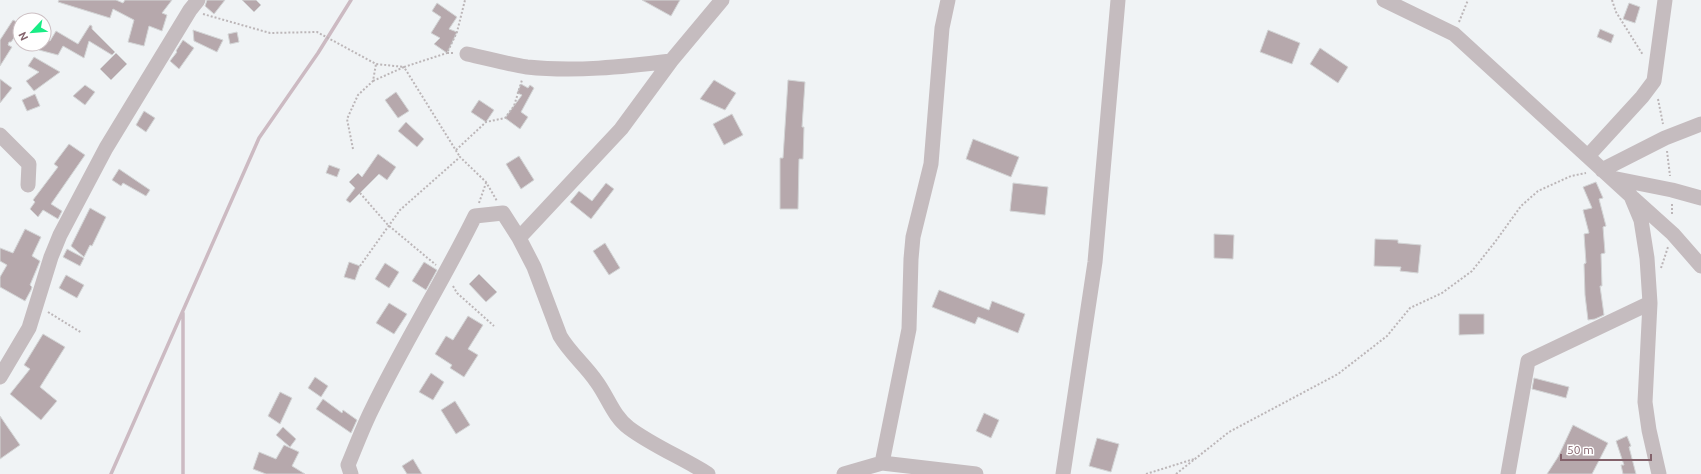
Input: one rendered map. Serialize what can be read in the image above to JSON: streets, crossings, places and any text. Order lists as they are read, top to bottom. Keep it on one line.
{"scale_bar":"50 m","north":"bottom left"}
